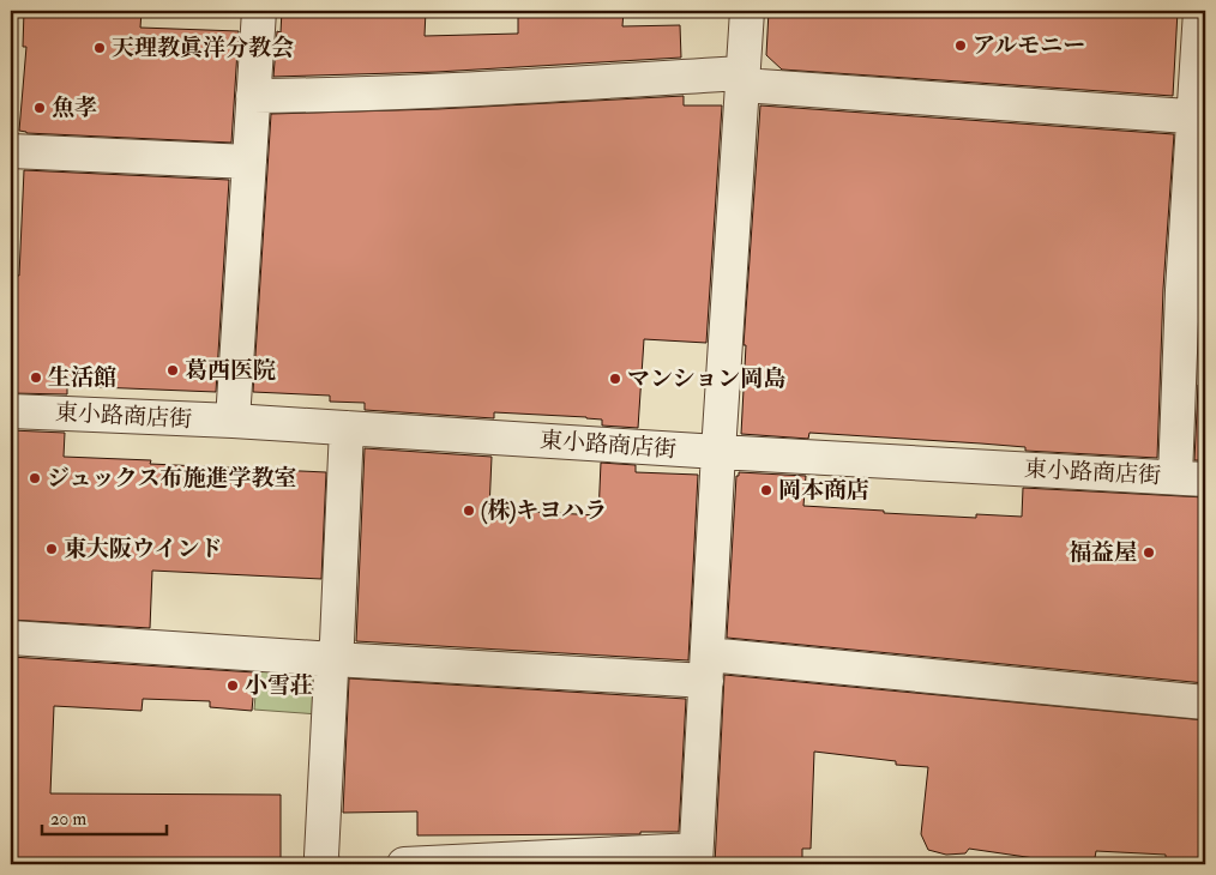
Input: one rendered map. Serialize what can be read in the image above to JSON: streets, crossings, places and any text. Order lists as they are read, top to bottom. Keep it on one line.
{"streets":{"street":["東小路商店街"]},"places":["アルモニー","天理教眞洋分教会","魚孝","葛西医院","生活館","マンション岡島","ジュックス布施進学教室","岡本商店","(株)キヨハラ","東大阪ウインド","福益屋","小雪荘"],"scale_bar":"20 m"}
